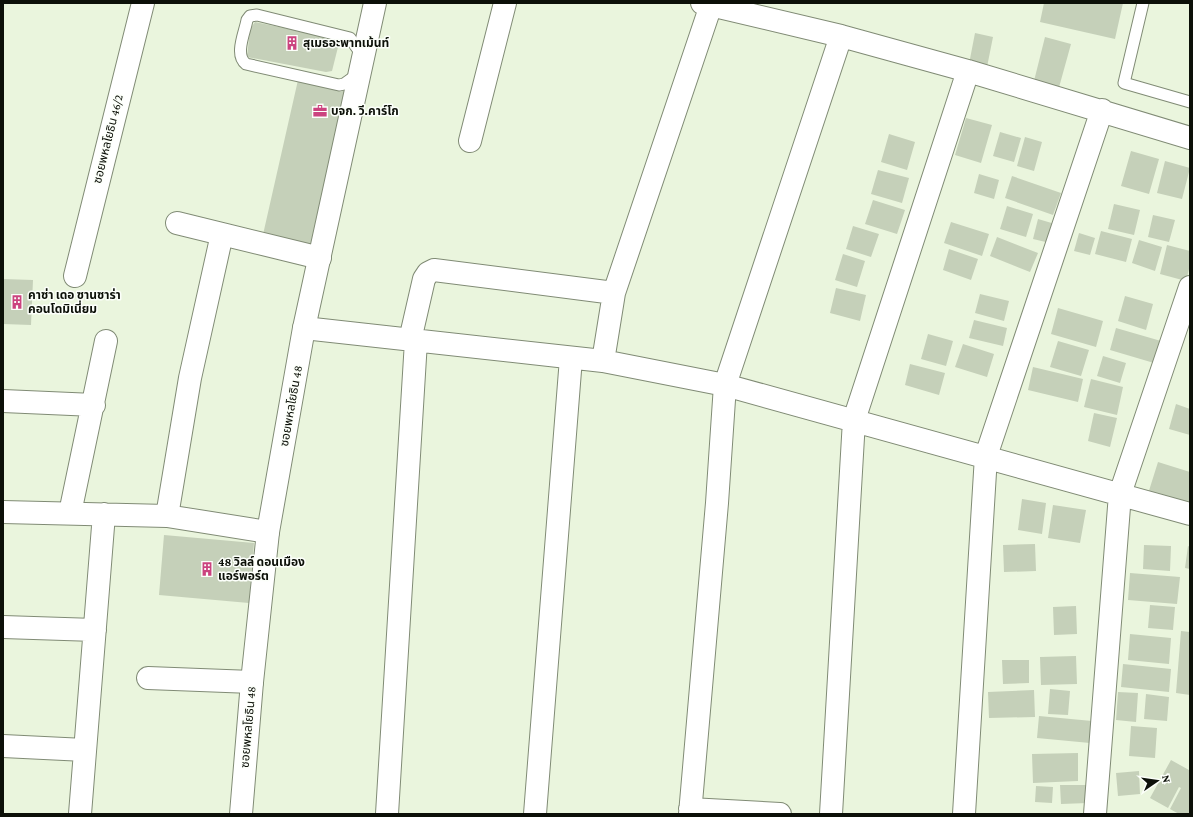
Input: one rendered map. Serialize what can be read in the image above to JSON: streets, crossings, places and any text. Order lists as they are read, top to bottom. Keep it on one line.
{"streets":{"street":["ซอยพหลโยธิน 46/2","ซอยพหลโยธิน 48"]},"places":{"building":["สุเมธอะพาทเม้นท์","คาซ่า เดอ ซานซาร่า คอนโดมิเนี่ยม","48 วิลล์ ดอนเมือง แอร์พอร์ต"],"office":["บจก. วี.คาร์โก"]},"north":"right"}
